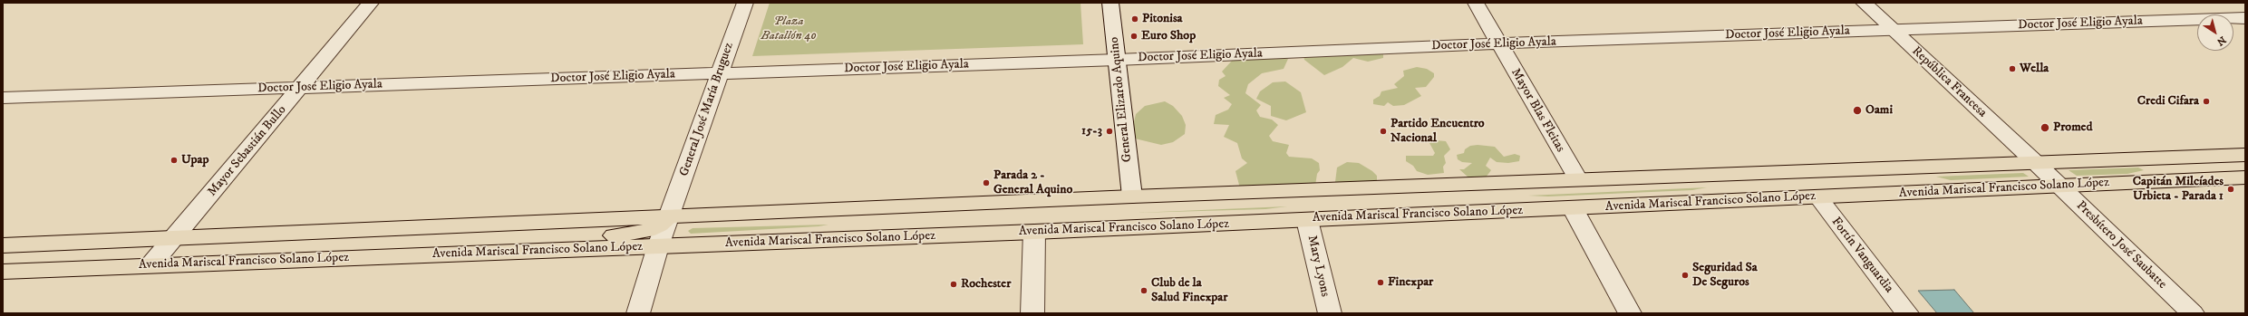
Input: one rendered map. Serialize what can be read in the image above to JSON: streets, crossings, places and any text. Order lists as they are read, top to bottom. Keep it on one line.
{"streets":{"highway":["Avenida Mariscal Francisco Solano López"],"street":["Doctor José Eligio Ayala","República Francesa","General Elizardo Aquino","General José María Bruguez","Mayor Blas Fleitas","Mayor Sebastián Bullo","Presbítero José Saubatte","Fortín Vanguardia","Mary Lyons"]},"crossings":[["Doctor José Eligio Ayala","República Francesa"],["Doctor José Eligio Ayala","General Elizardo Aquino"],["Doctor José Eligio Ayala","General José María Bruguez"],["Doctor José Eligio Ayala","Mayor Blas Fleitas"],["Doctor José Eligio Ayala","Mayor Sebastián Bullo"],["República Francesa","Avenida Mariscal Francisco Solano López"],["República Francesa","Presbítero José Saubatte"],["General Elizardo Aquino","Avenida Mariscal Francisco Solano López"],["General José María Bruguez","Avenida Mariscal Francisco Solano López"],["Mayor Blas Fleitas","Avenida Mariscal Francisco Solano López"],["Mayor Sebastián Bullo","Avenida Mariscal Francisco Solano López"],["Avenida Mariscal Francisco Solano López","Presbítero José Saubatte"],["Avenida Mariscal Francisco Solano López","Fortín Vanguardia"],["Avenida Mariscal Francisco Solano López","Mary Lyons"]],"parks":["Plaza Batallón 40"],"places":["Pitonisa","Euro Shop","Wella","Credi Cifara","Oami","Promed","15-3","Partido Encuentro Nacional","Upap","Parada 2 - General Aquino","Capitán Milcíades Urbieta - Parada 1","Seguridad Sa De Seguros","Finexpar","Rochester","Club de la Salud Finexpar"],"north":"bottom right"}
